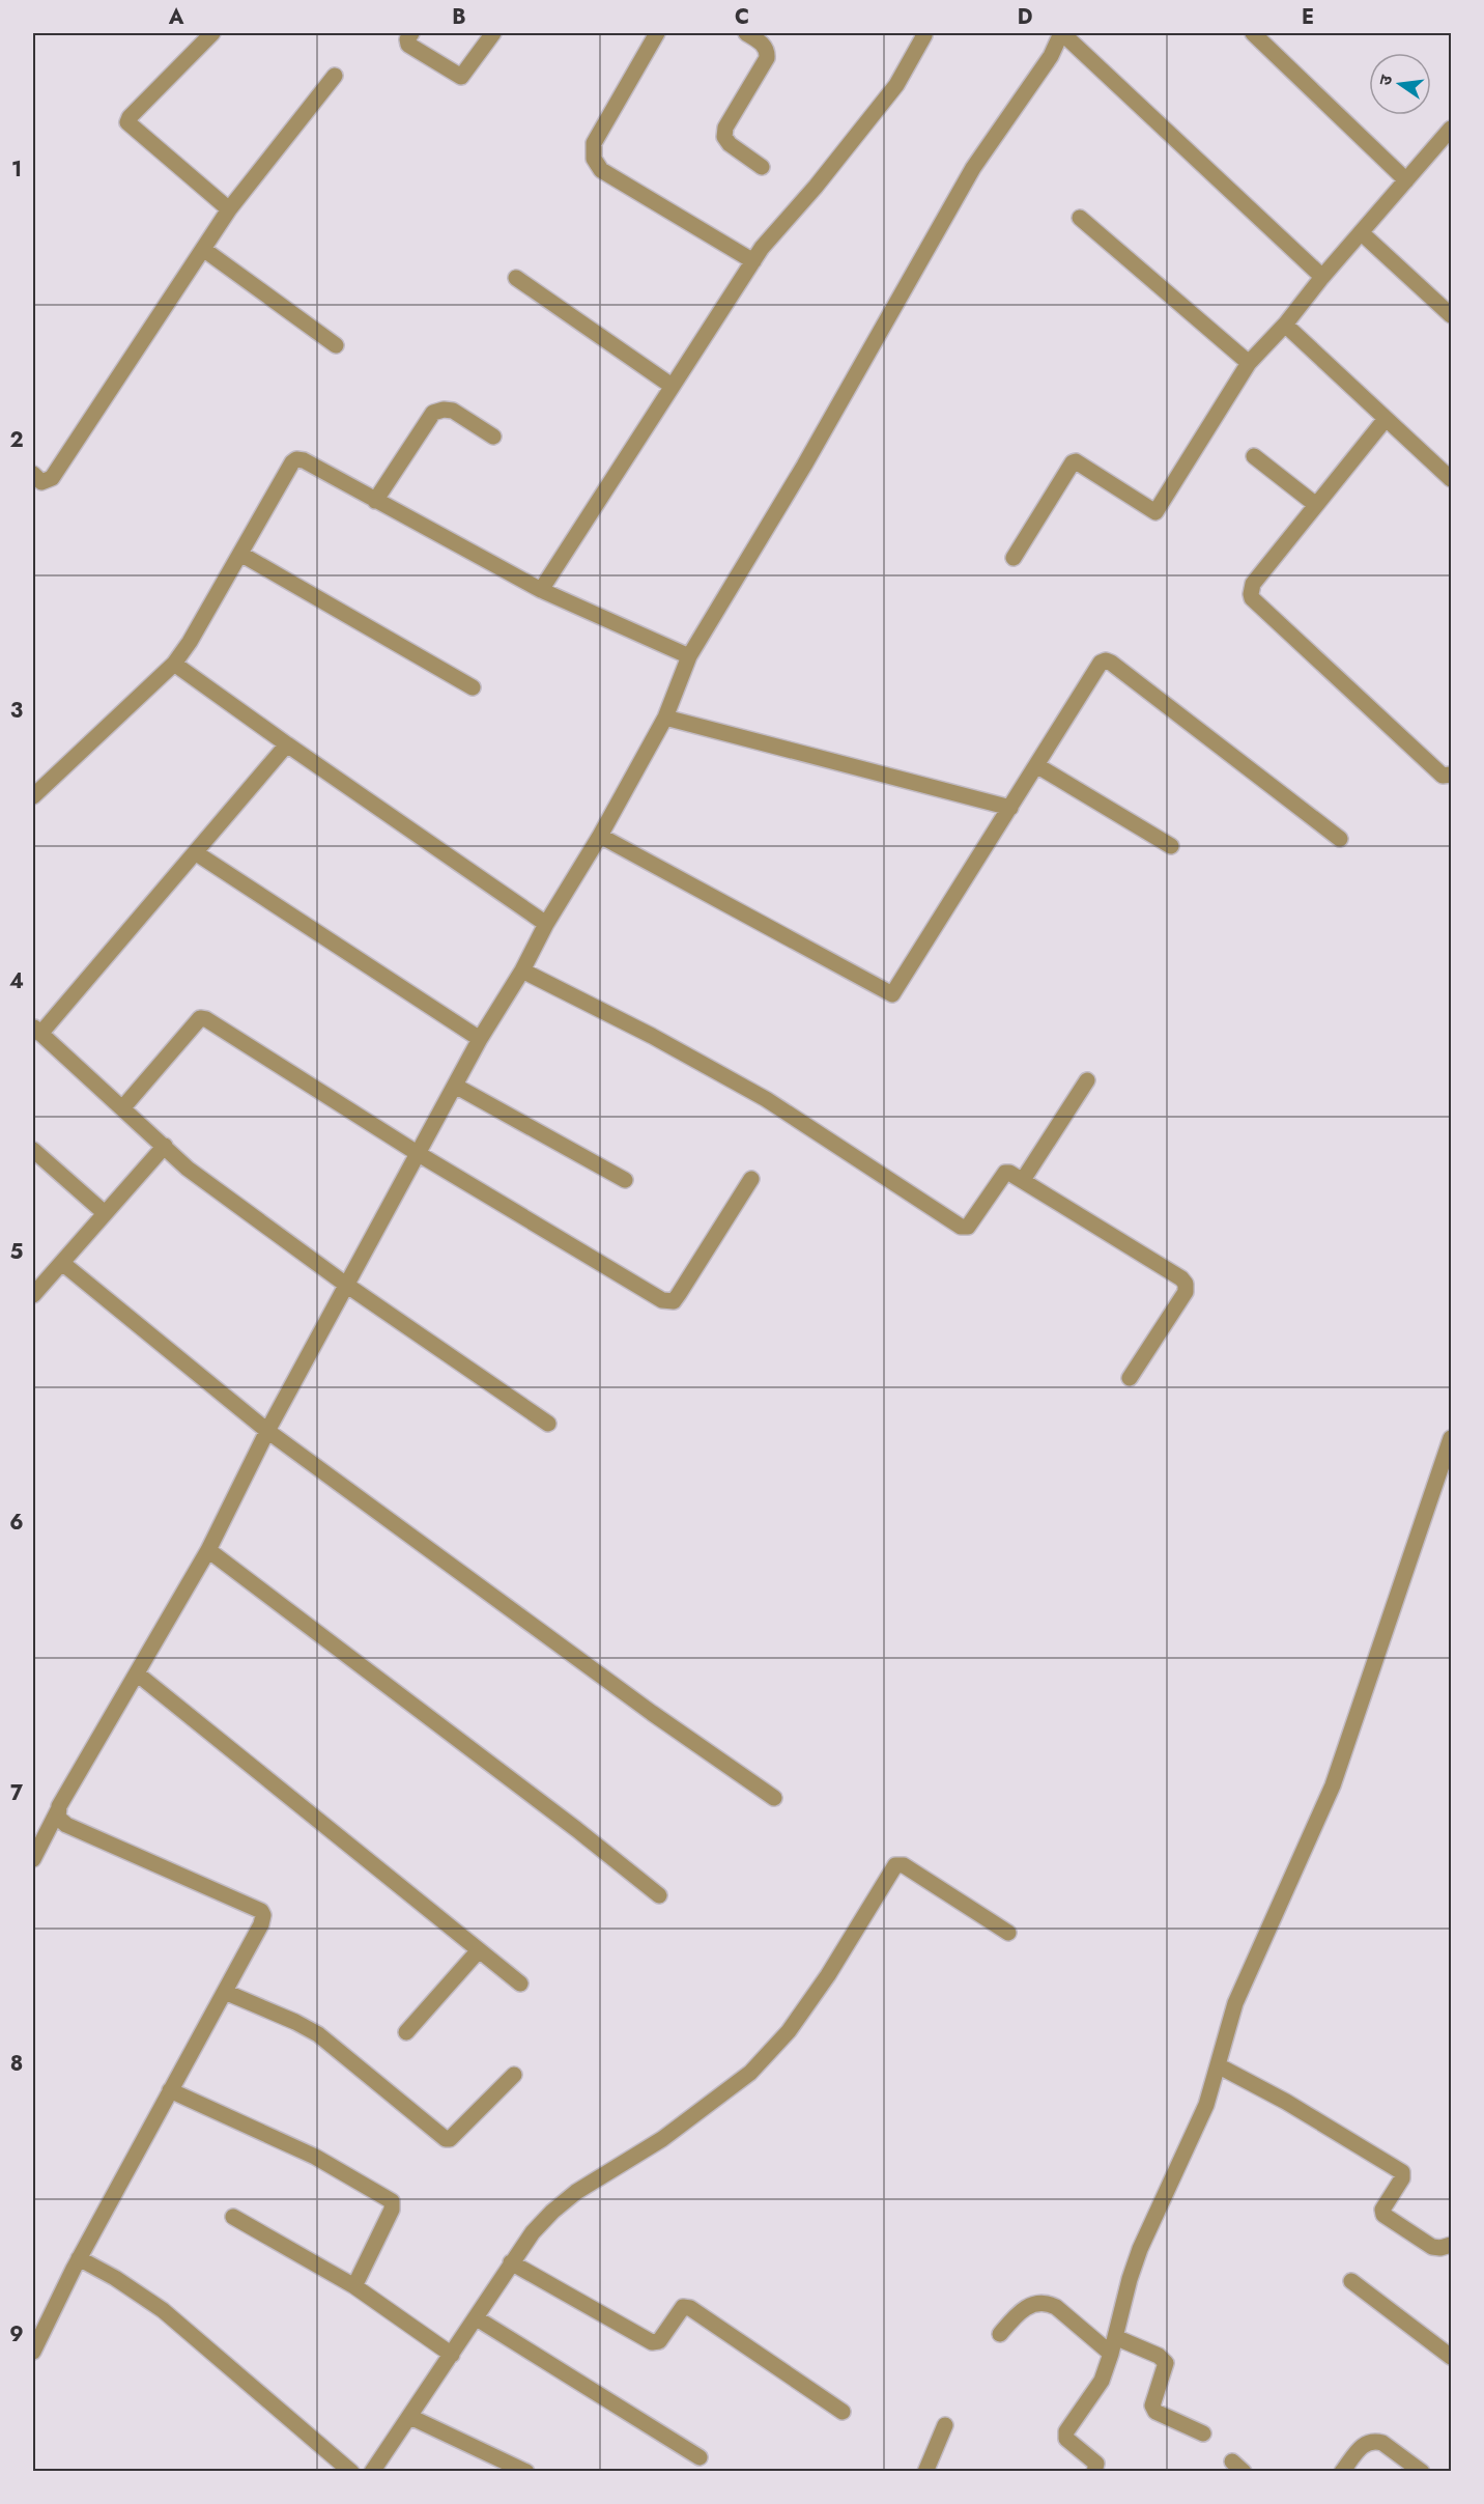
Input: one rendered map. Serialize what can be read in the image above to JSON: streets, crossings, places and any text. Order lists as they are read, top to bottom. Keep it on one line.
{"north":"left","grid":{"columns":["A","B","C","D","E"],"rows":["1","2","3","4","5","6","7","8","9"]}}
